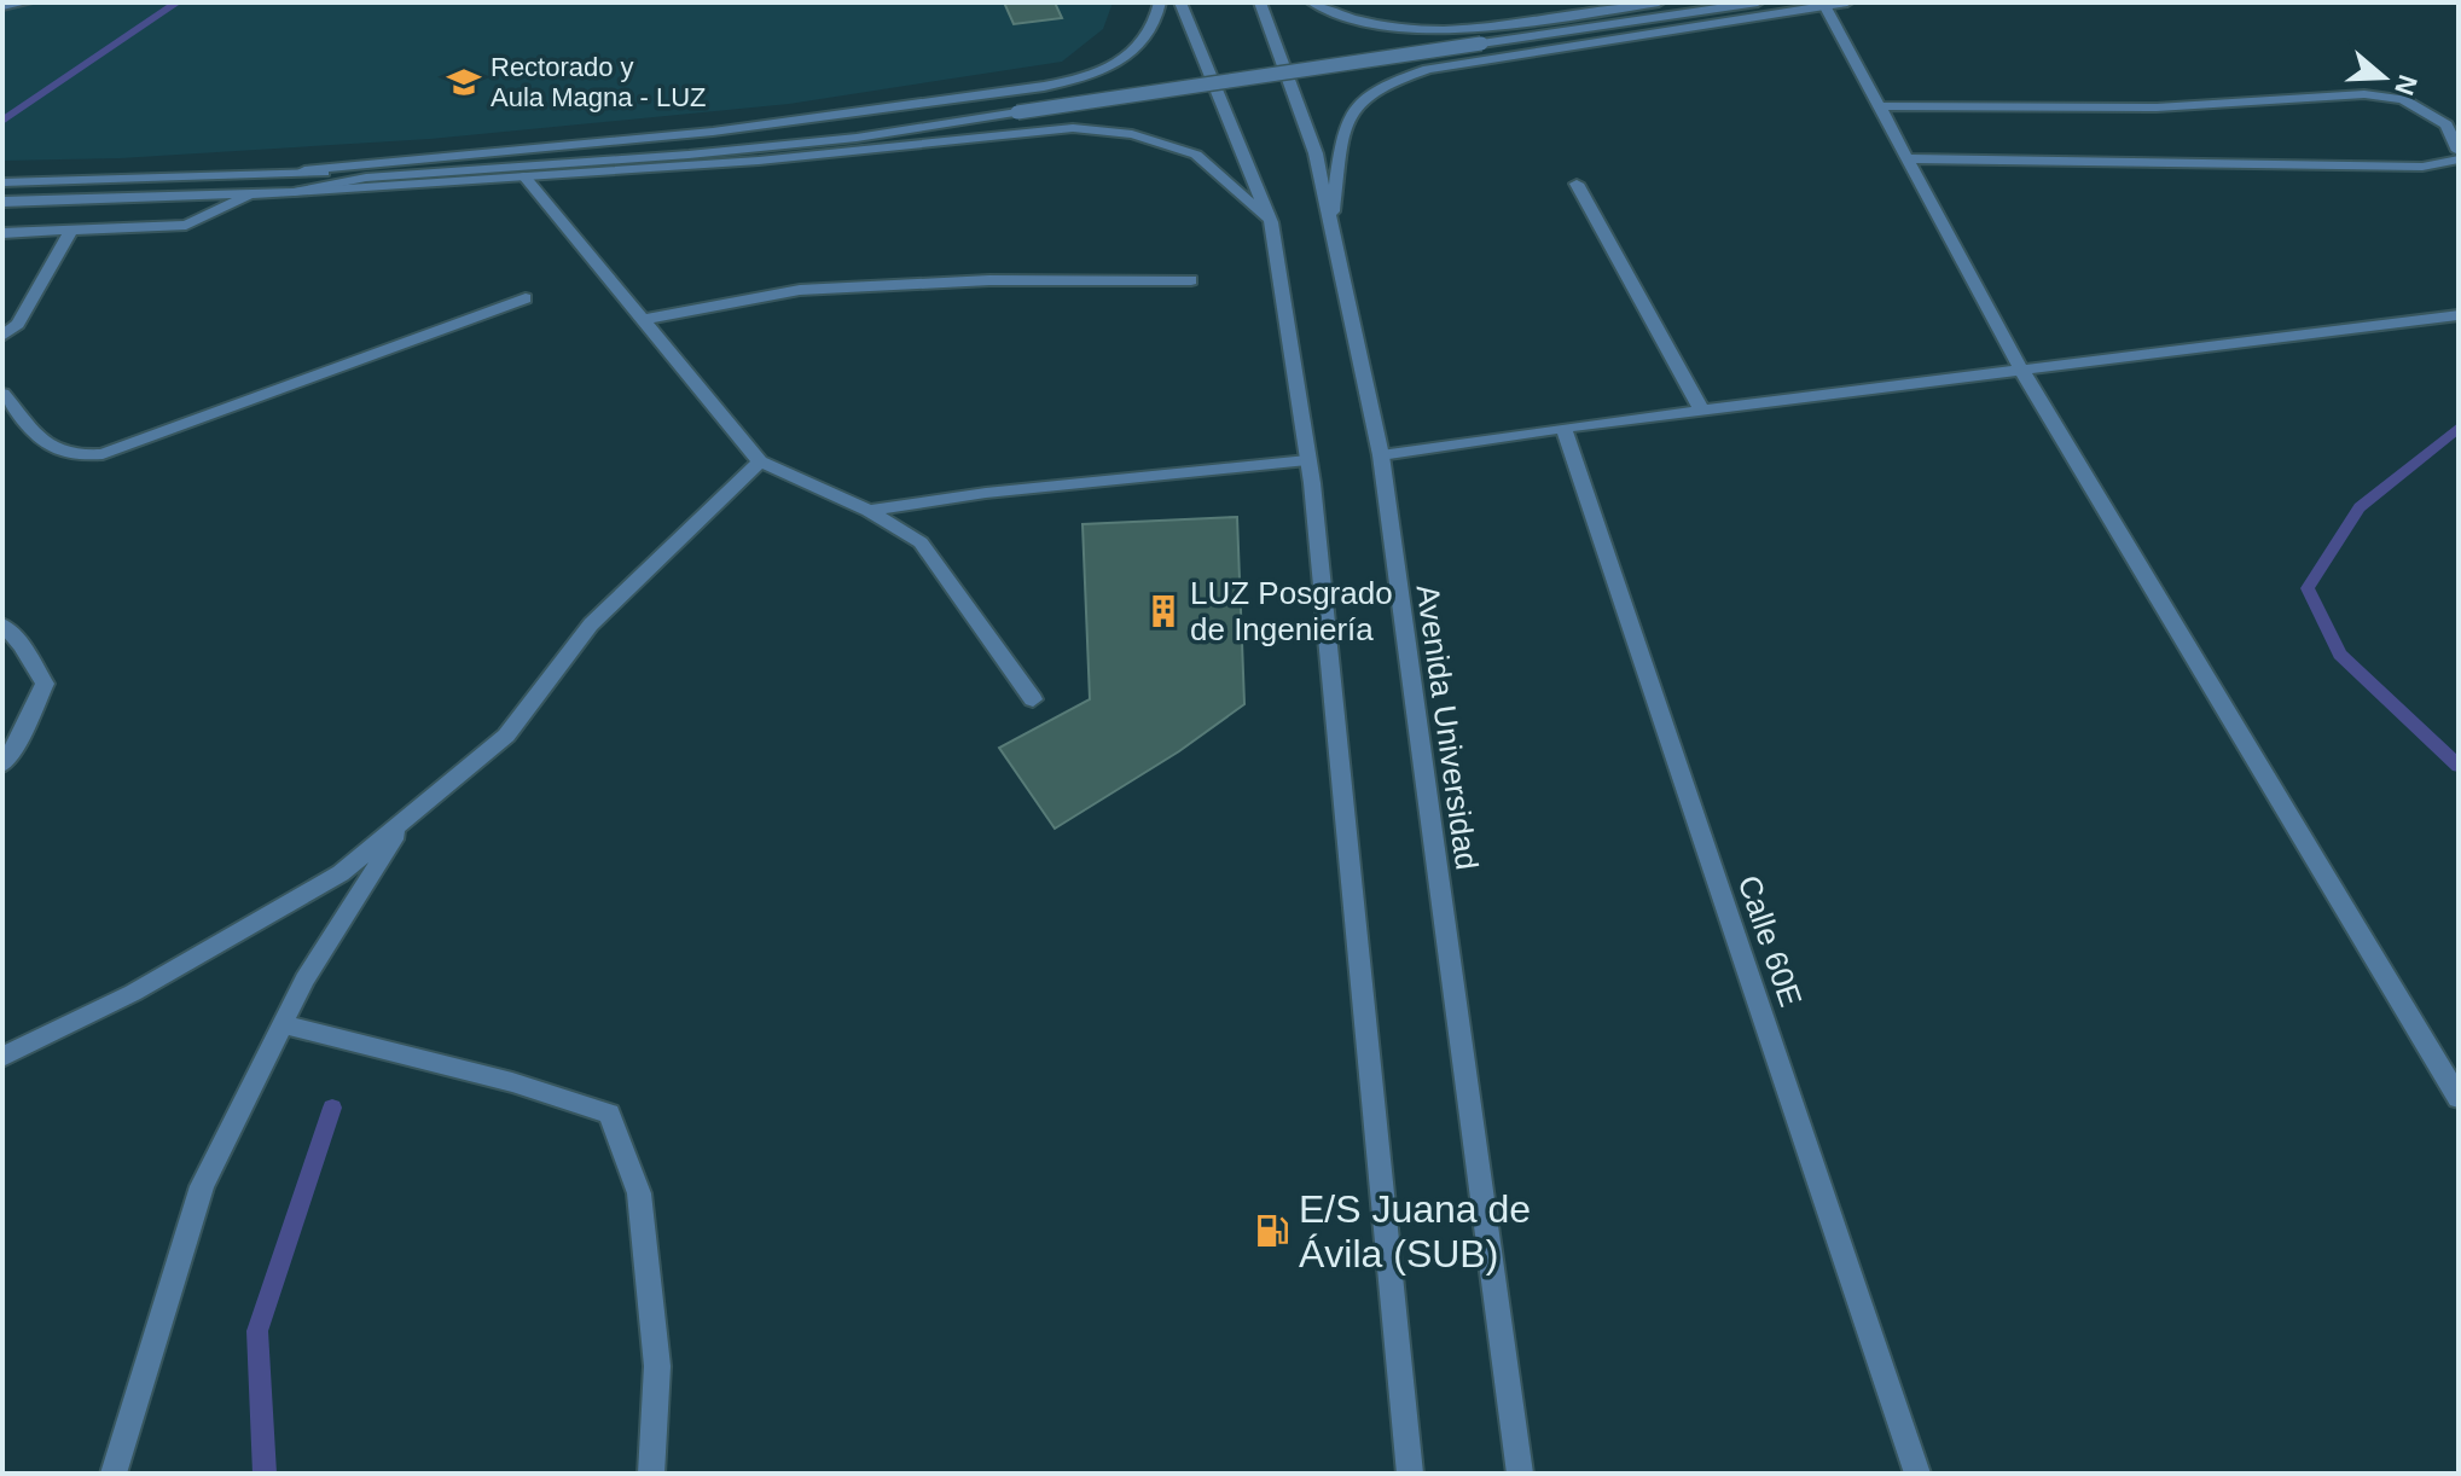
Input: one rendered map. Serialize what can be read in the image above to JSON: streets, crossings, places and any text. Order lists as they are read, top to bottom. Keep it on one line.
{"streets":{"street":["Avenida Universidad","Calle 60E"]},"places":{"school or university":["Rectorado y Aula Magna - LUZ"],"building":["LUZ Posgrado de Ingeniería"],"fuel station":["E/S Juana de Ávila (SUB)"]},"north":"right"}
